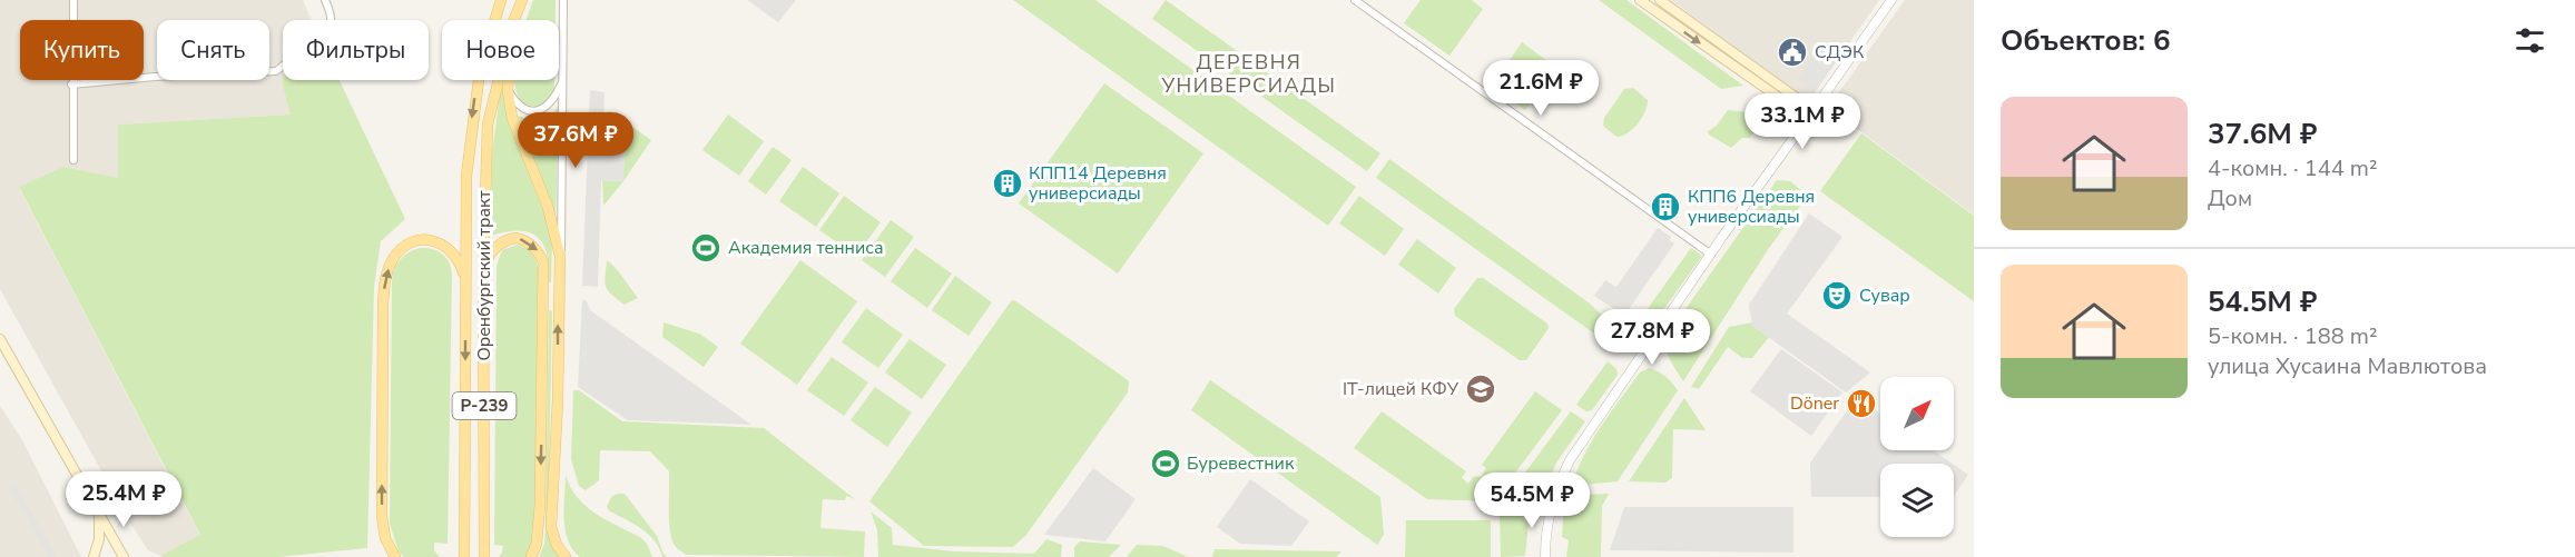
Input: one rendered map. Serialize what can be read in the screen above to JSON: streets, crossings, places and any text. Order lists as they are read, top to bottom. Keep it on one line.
{"streets":{"main road":["Оренбургский тракт","Р-239"]},"districts":["ДЕРЕВНЯ УНИВЕРСИАДЫ"],"places":{"public building":["СДЭК"],"building":["КПП14 Деревня универсиады","КПП6 Деревня универсиады"],"sports":["Академия тенниса","Буревестник"],"theatre":["Сувар"],"school or university":["IT-лицей КФУ"],"restaurant":["Döner"]},"north":"top right","page":{"heading":"Объектов: 6","chip":["Купить","Снять","Фильтры","Новое"],"price":["21.6M ₽","33.1M ₽","37.6M ₽","27.8M ₽","25.4M ₽","54.5M ₽"],"list":[{"name":"37.6M ₽","note":"4-комн. · 144 m² · Дом"},{"name":"54.5M ₽","note":"5-комн. · 188 m² · улица Хусаина Мавлютова"}]}}
